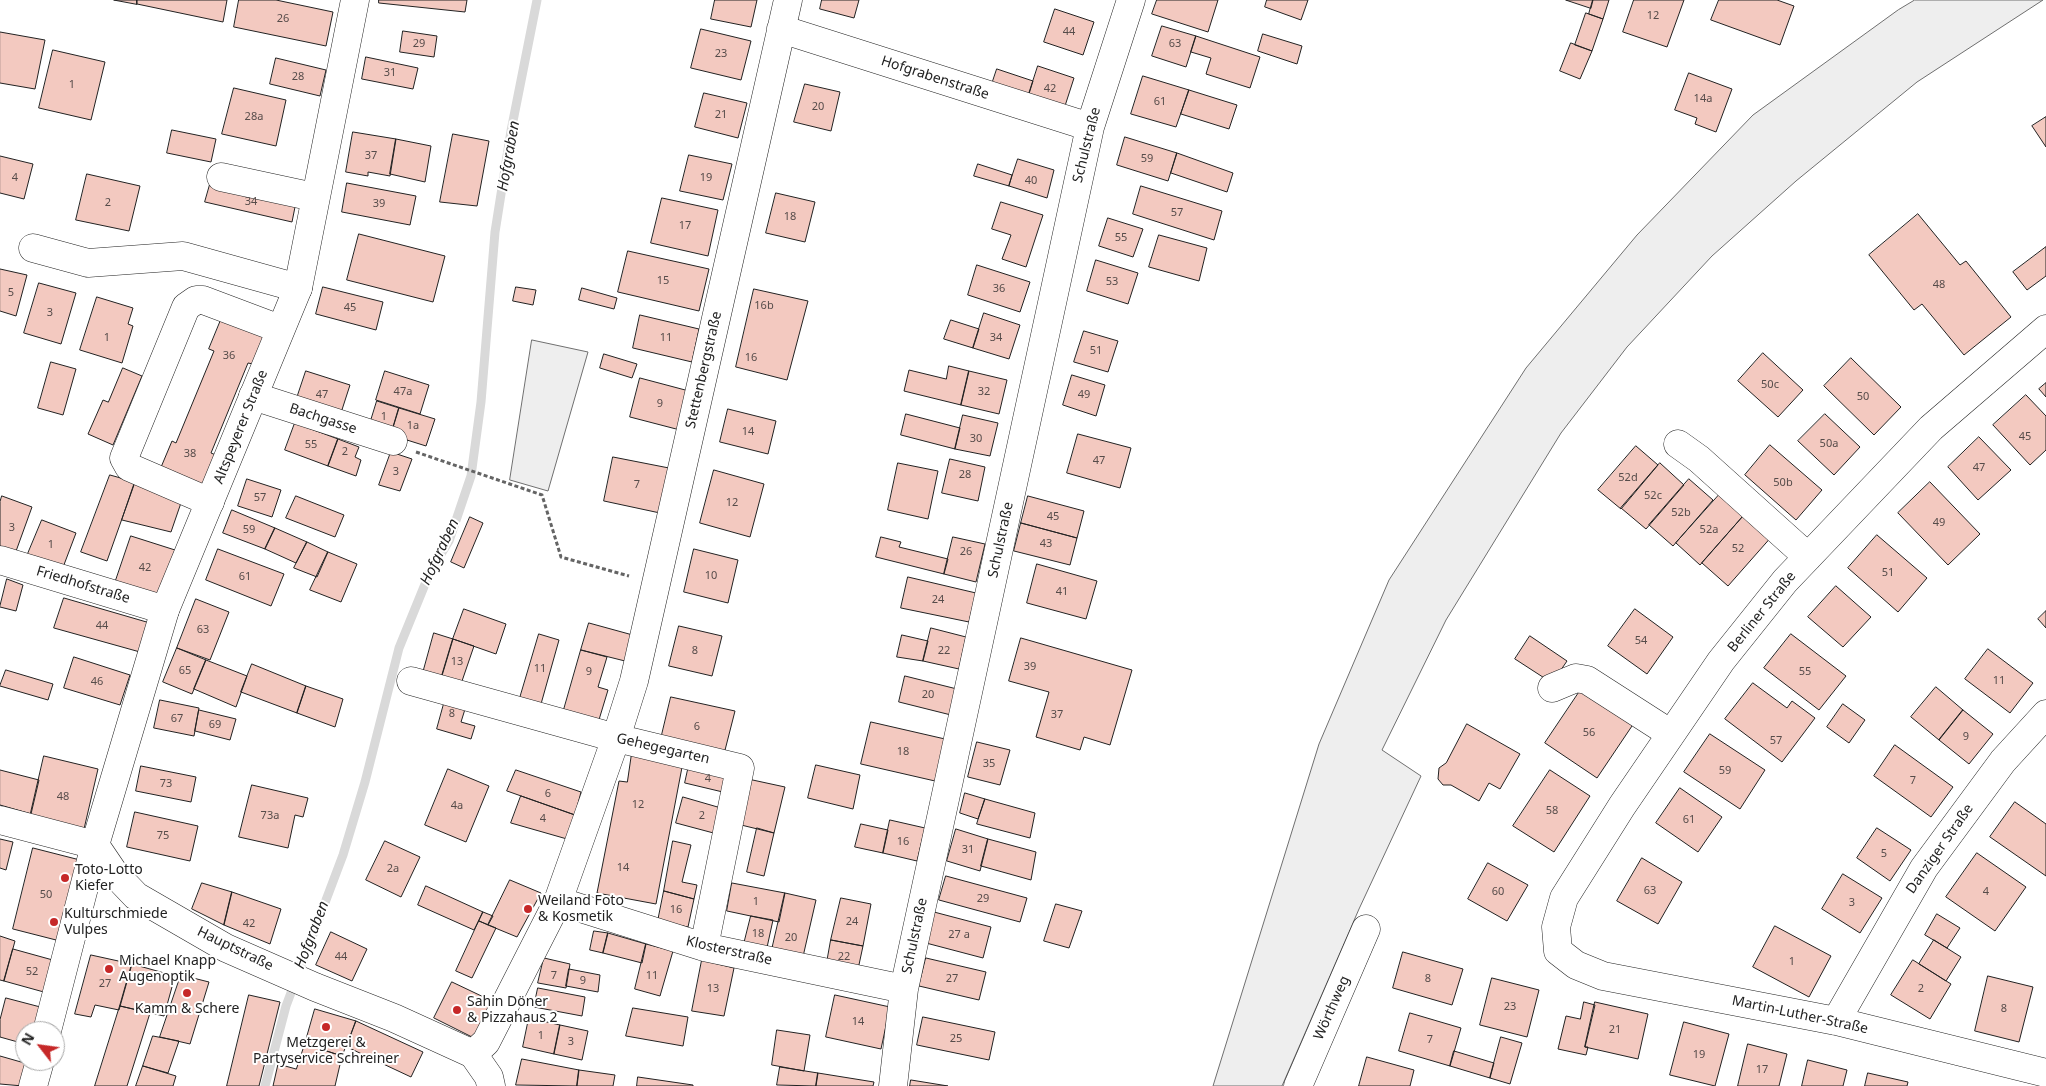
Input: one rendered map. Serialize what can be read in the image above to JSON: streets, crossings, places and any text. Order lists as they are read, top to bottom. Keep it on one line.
{"streets":{"street":["Hofgrabenstraße","Schulstraße","Stettenbergstraße","Bachgasse","Altspeyerer Straße","Friedhofstraße","Berliner Straße","Gehegegarten","Danziger Straße","Hauptstraße","Klosterstraße","Wörthweg","Martin-Luther-Straße"]},"crossings":[["Hofgrabenstraße","Schulstraße"],["Hofgrabenstraße","Stettenbergstraße"],["Schulstraße","Klosterstraße"],["Stettenbergstraße","Gehegegarten"],["Bachgasse","Altspeyerer Straße"],["Altspeyerer Straße","Friedhofstraße"],["Altspeyerer Straße","Hauptstraße"],["Berliner Straße","Martin-Luther-Straße"],["Gehegegarten","Klosterstraße"],["Danziger Straße","Martin-Luther-Straße"]],"water":["Hofgraben"],"places":["Toto-Lotto Kiefer","Weiland Foto & Kosmetik","Kulturschmiede Vulpes","Michael Knapp Augenoptik","Kamm & Schere","Sahin Döner & Pizzahaus 2","Metzgerei & Partyservice Schreiner"],"house_numbers":["12","26","44","29","63","23","31","28","1","42","14a","61","20","21","28a","37","59","4","19","40","34","2","39","57","18","17","55","15","53","48","36","5","16b","45","3","1","11","34","51","36","16","50c","47a","32","47","49","50","9","1","1a","14","45","30","50a","55","2","38","47","47","3","28","52d","50b","7","52c","57","12","52b","45","49","3","59","52a","43","1","52","26","42","51","10","61","41","24","44","63","54","8","22","13","39","11","65","9","55","11","46","20","8","37","67","69","6","56","9","57","18","35","59","4","7","73","6","48","12","4a","58","73a","2","4","61","75","16","31","5","14","2a","63","60","4","50","29","1","3","16","24","42","18","27 a","20","44","22","1","52","7","11","27","8","9","27","13","2","23","8","14","21","1","25","7","3","19","17"],"north":"top left"}
